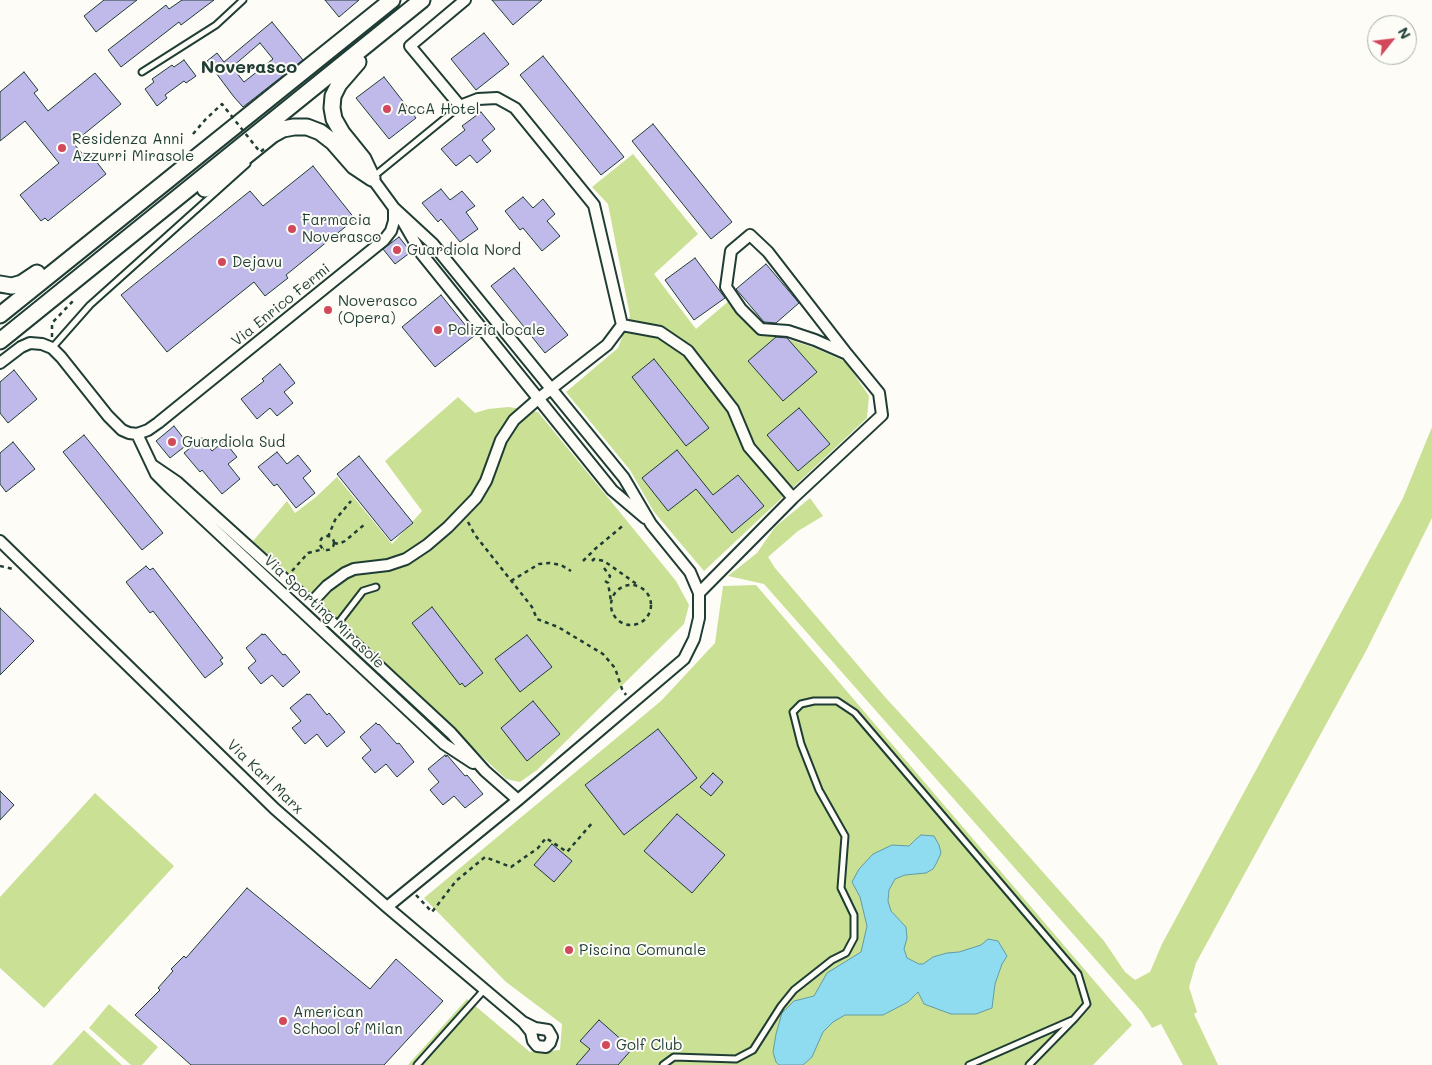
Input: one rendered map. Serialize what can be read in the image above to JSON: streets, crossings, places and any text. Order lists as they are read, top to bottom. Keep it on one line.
{"streets":{"street":["Via Enrico Fermi","Via Sporting Mirasole","Via Karl Marx"]},"crossings":[["Via Enrico Fermi","Via Sporting Mirasole"]],"districts":["Noverasco"],"places":["AccA Hotel","Residenza Anni Azzurri Mirasole","Farmacia Noverasco","Guardiola Nord","Dejavu","Noverasco (Opera)","Polizia locale","Guardiola Sud","Piscina Comunale","American School of Milan","Golf Club"],"north":"top right"}
